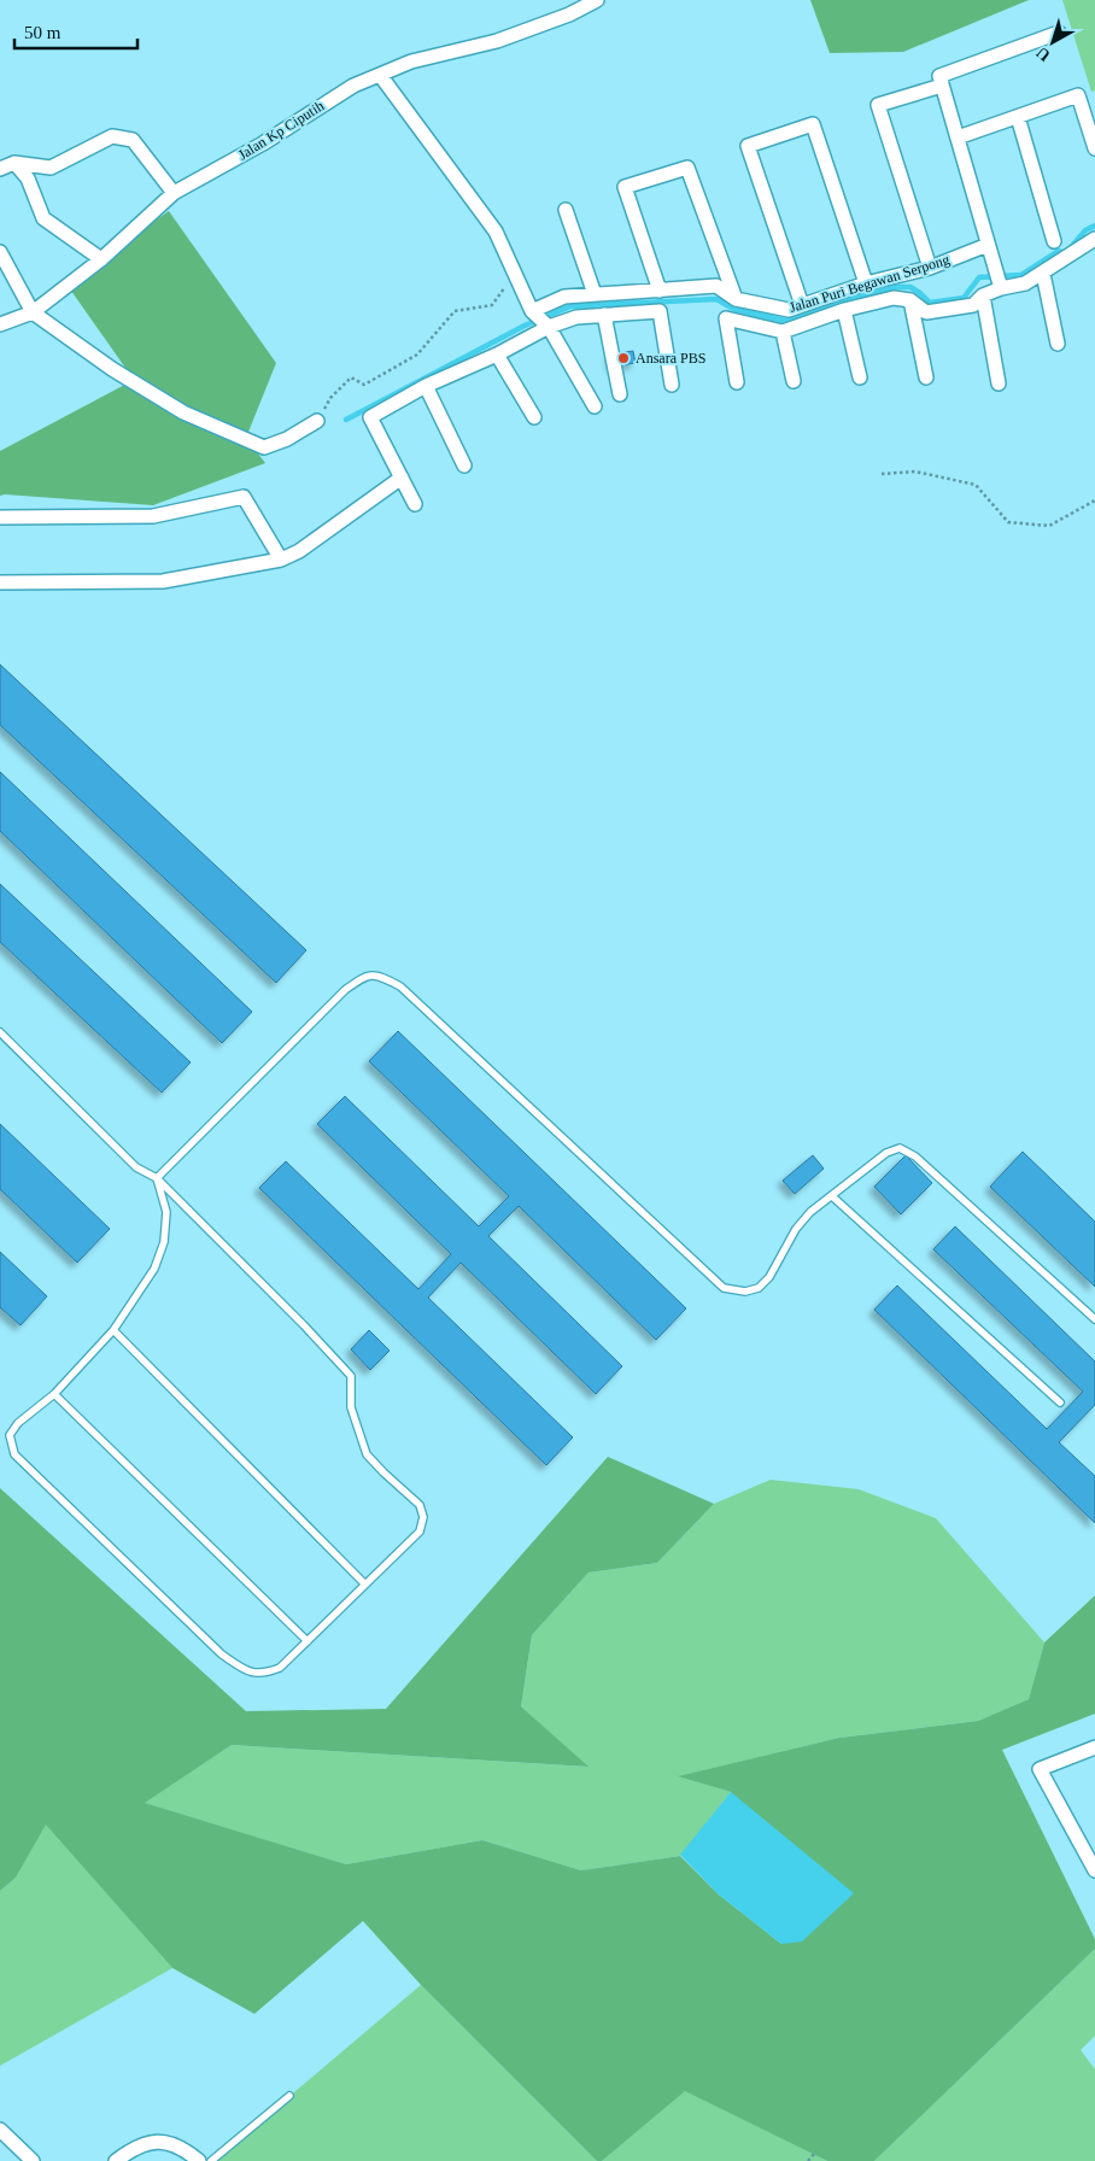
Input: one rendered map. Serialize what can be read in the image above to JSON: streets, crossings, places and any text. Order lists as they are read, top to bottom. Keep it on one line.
{"streets":{"street":["Jalan Kp Ciputih","Jalan Puri Begawan Serpong"]},"places":["Ansara PBS"],"scale_bar":"50 m","north":"bottom left"}
